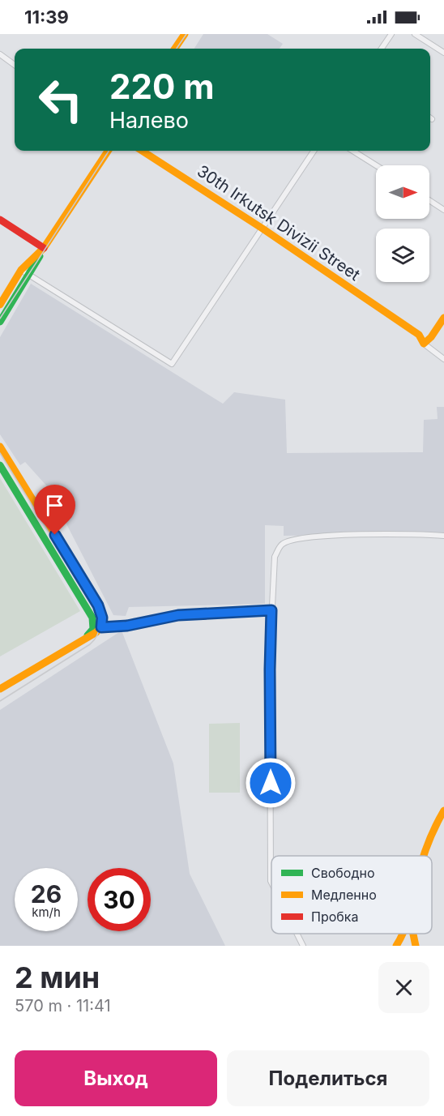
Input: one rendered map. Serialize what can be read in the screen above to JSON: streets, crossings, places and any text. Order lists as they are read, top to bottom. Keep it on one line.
{"streets":{"main road":["30th Irkutsk Divizii Street"]},"legend":["Свободно","Медленно","Пробка"],"north":"right","page":{"status":"11:39","turn":["220 m","Налево"],"speed":"26 km/h","limit":"30","heading":["2 мин","570 m · 11:41"],"buttons":["Выход","Поделиться"]}}
